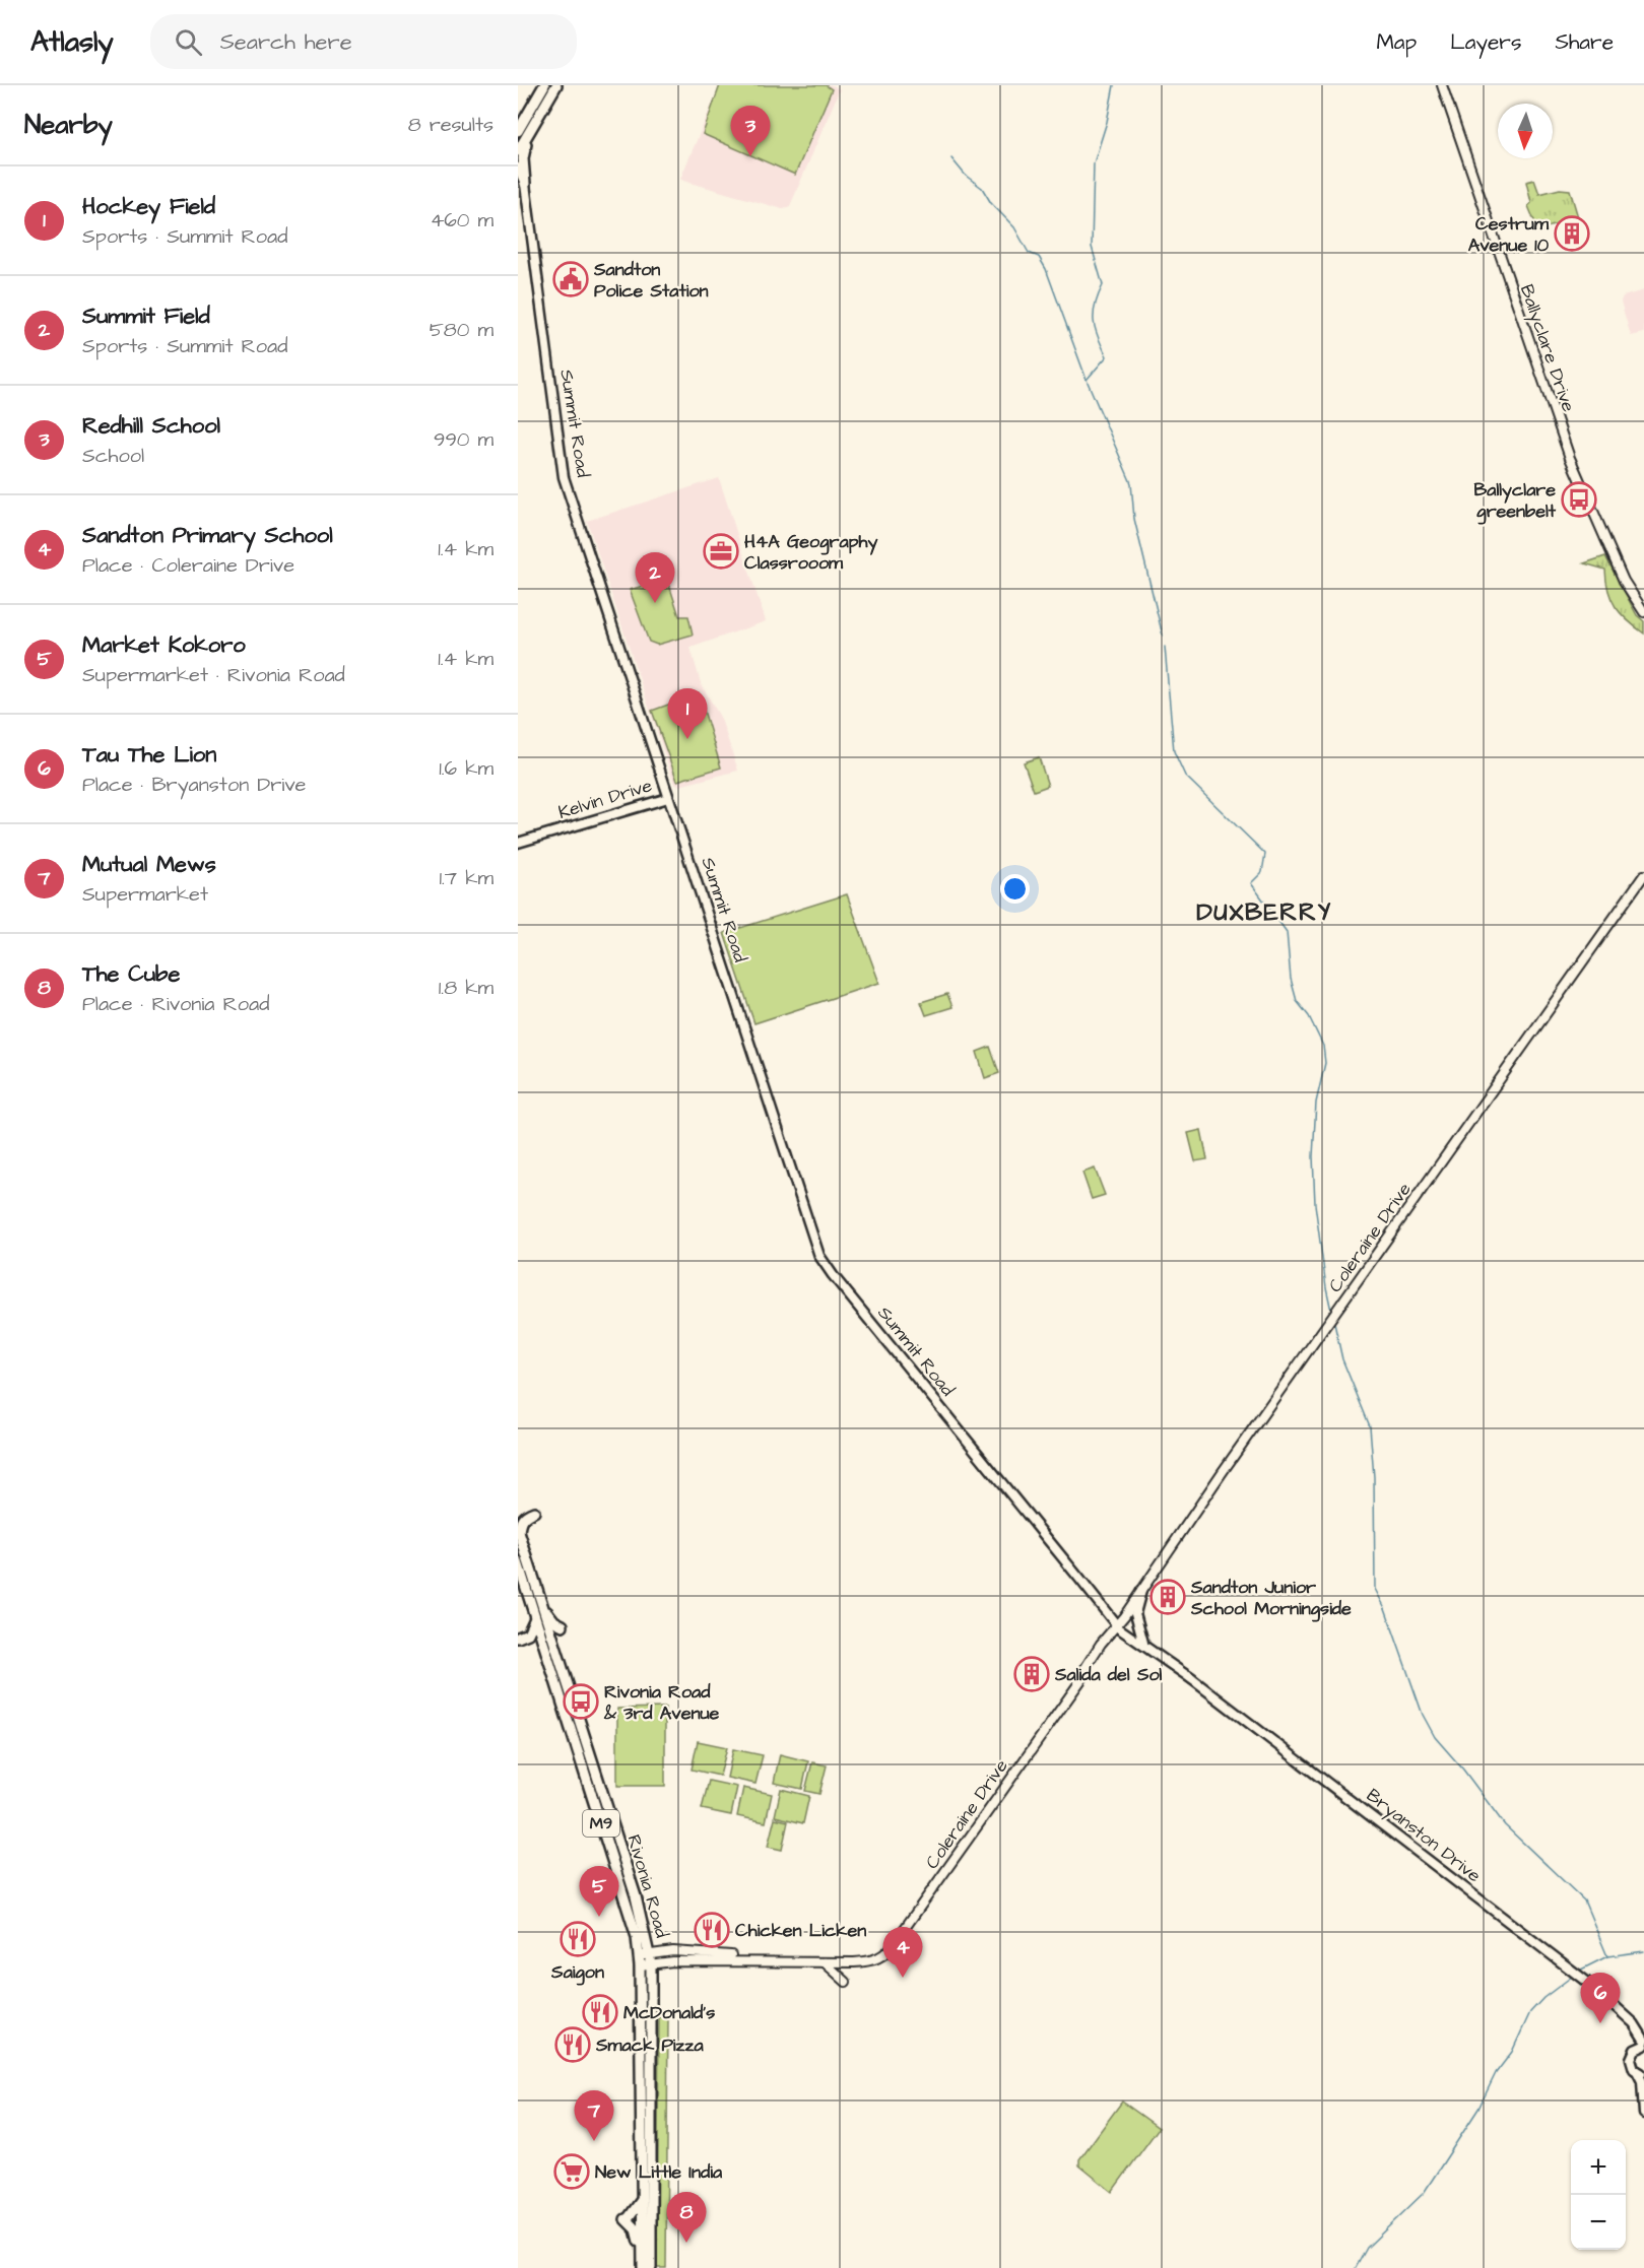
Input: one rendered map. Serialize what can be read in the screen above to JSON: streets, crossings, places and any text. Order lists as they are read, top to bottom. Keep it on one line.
{"streets":{"main road":["Summit Road","Kelvin Drive","M9","Bryanston Drive","Rivonia Road"],"street":["Ballyclare Drive","Coleraine Drive"]},"crossings":[["Summit Road","Kelvin Drive"],["Summit Road","Coleraine Drive"],["Summit Road","Bryanston Drive"],["Coleraine Drive","Bryanston Drive"]],"districts":["DUXBERRY"],"places":{"building":["Cestrum Avenue 10","Sandton Junior School Morningside","Salida del Sol"],"public building":["Sandton Police Station"],"bus stop":["Ballyclare greenbelt","Rivonia Road & 3rd Avenue"],"office":["H4A Geography Classrooom"],"restaurant":["Chicken Licken","Saigon","McDonald's","Smack Pizza"],"supermarket":["New Little India"]},"north":"bottom","page":{"header":"Atlasly","search":"Search here","nav":["Map","Layers","Share"],"heading":["Nearby","8 results"],"pins":["3","2","1","5","4","6","7","8"],"list":[{"mark":"1","name":"Hockey Field","note":"Sports · Summit Road","value":"460 m"},{"mark":"2","name":"Summit Field","note":"Sports · Summit Road","value":"580 m"},{"mark":"3","name":"Redhill School","note":"School","value":"990 m"},{"mark":"4","name":"Sandton Primary School","note":"Place · Coleraine Drive","value":"1.4 km"},{"mark":"5","name":"Market Kokoro","note":"Supermarket · Rivonia Road","value":"1.4 km"},{"mark":"6","name":"Tau The Lion","note":"Place · Bryanston Drive","value":"1.6 km"},{"mark":"7","name":"Mutual Mews","note":"Supermarket","value":"1.7 km"},{"mark":"8","name":"The Cube","note":"Place · Rivonia Road","value":"1.8 km"}],"map_buttons":["+","−"]}}
